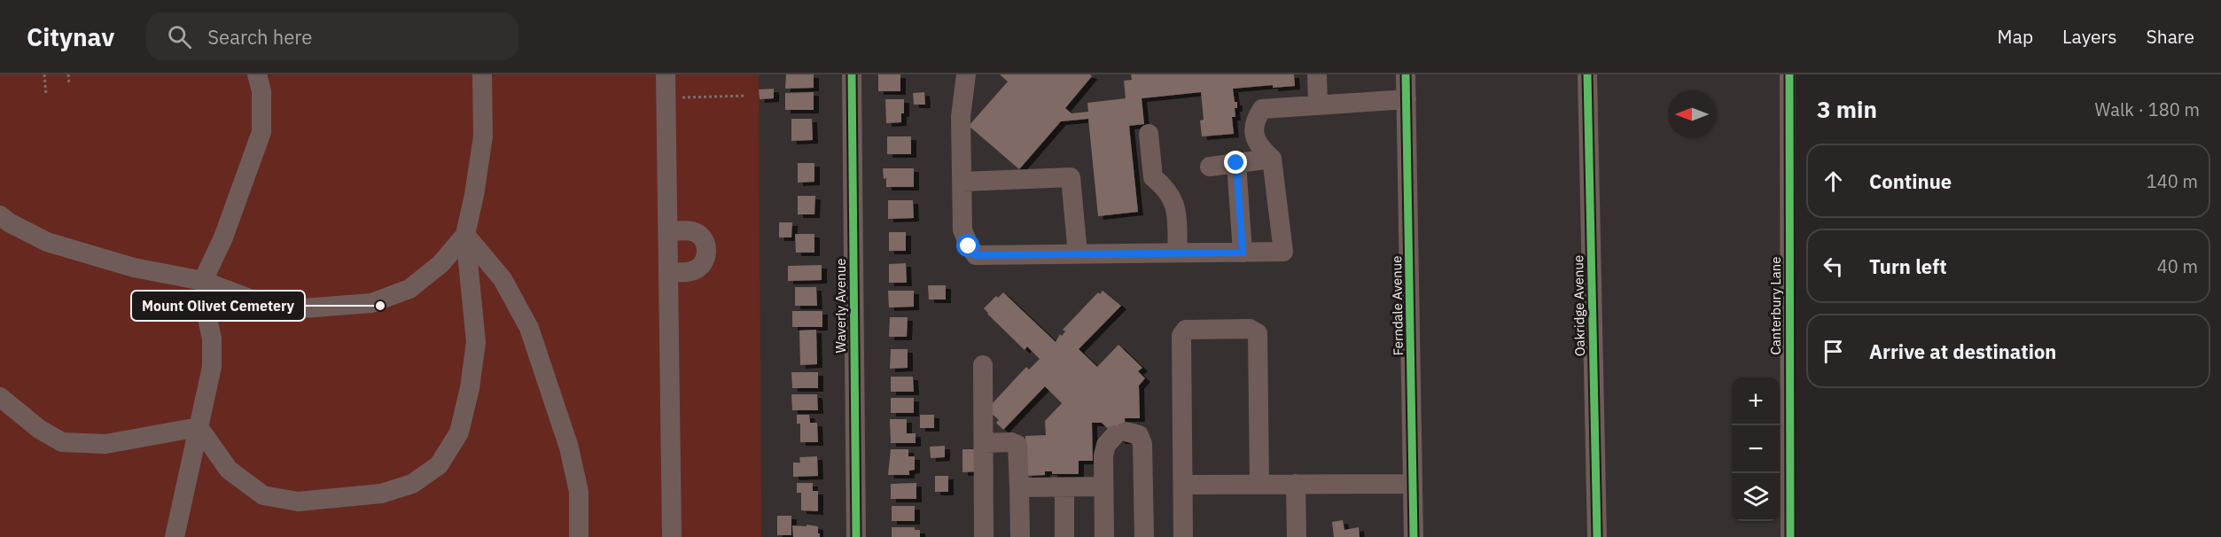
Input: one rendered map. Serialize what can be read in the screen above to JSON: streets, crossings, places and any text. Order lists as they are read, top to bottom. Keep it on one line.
{"streets":{"street":["Waverly Avenue","Ferndale Avenue","Oakridge Avenue","Canterbury Lane"]},"places":["Mount Olivet Cemetery"],"north":"left","page":{"header":"Citynav","search":"Search here","nav":["Map","Layers","Share"],"heading":["3 min","Walk · 180 m"],"list":[["Continue","140 m"],["Turn left","40 m"],"Arrive at destination"],"map_buttons":["+","−"]}}
